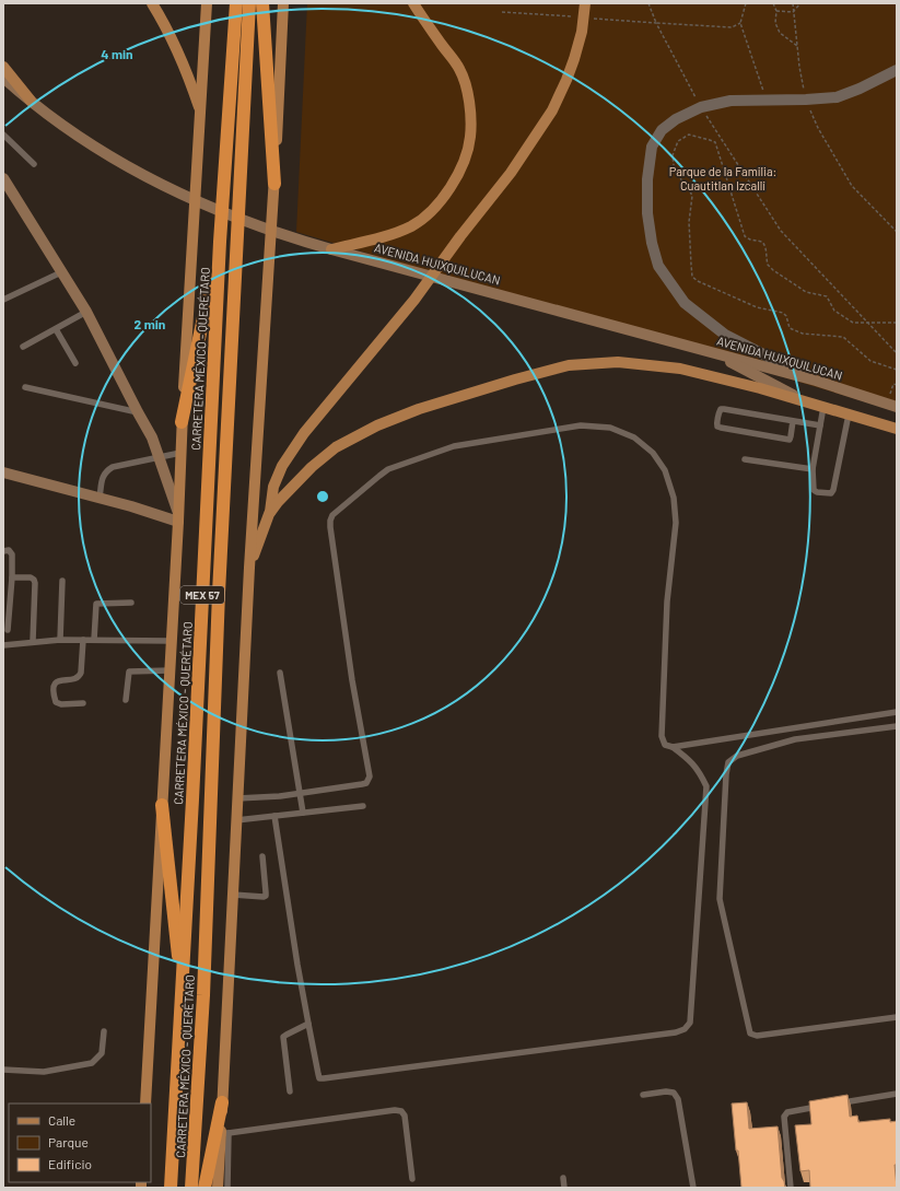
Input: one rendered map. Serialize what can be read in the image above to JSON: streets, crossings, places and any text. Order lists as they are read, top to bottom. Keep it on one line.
{"streets":{"highway":["CARRETERA MÉXICO - QUERÉTARO","MEX 57"],"main road":["AVENIDA HUIXQUILUCAN"]},"parks":["Parque de la Familia: Cuautitlan Izcalli"],"legend":["Calle","Parque","Edificio"],"rings":["4 min","2 min"]}
